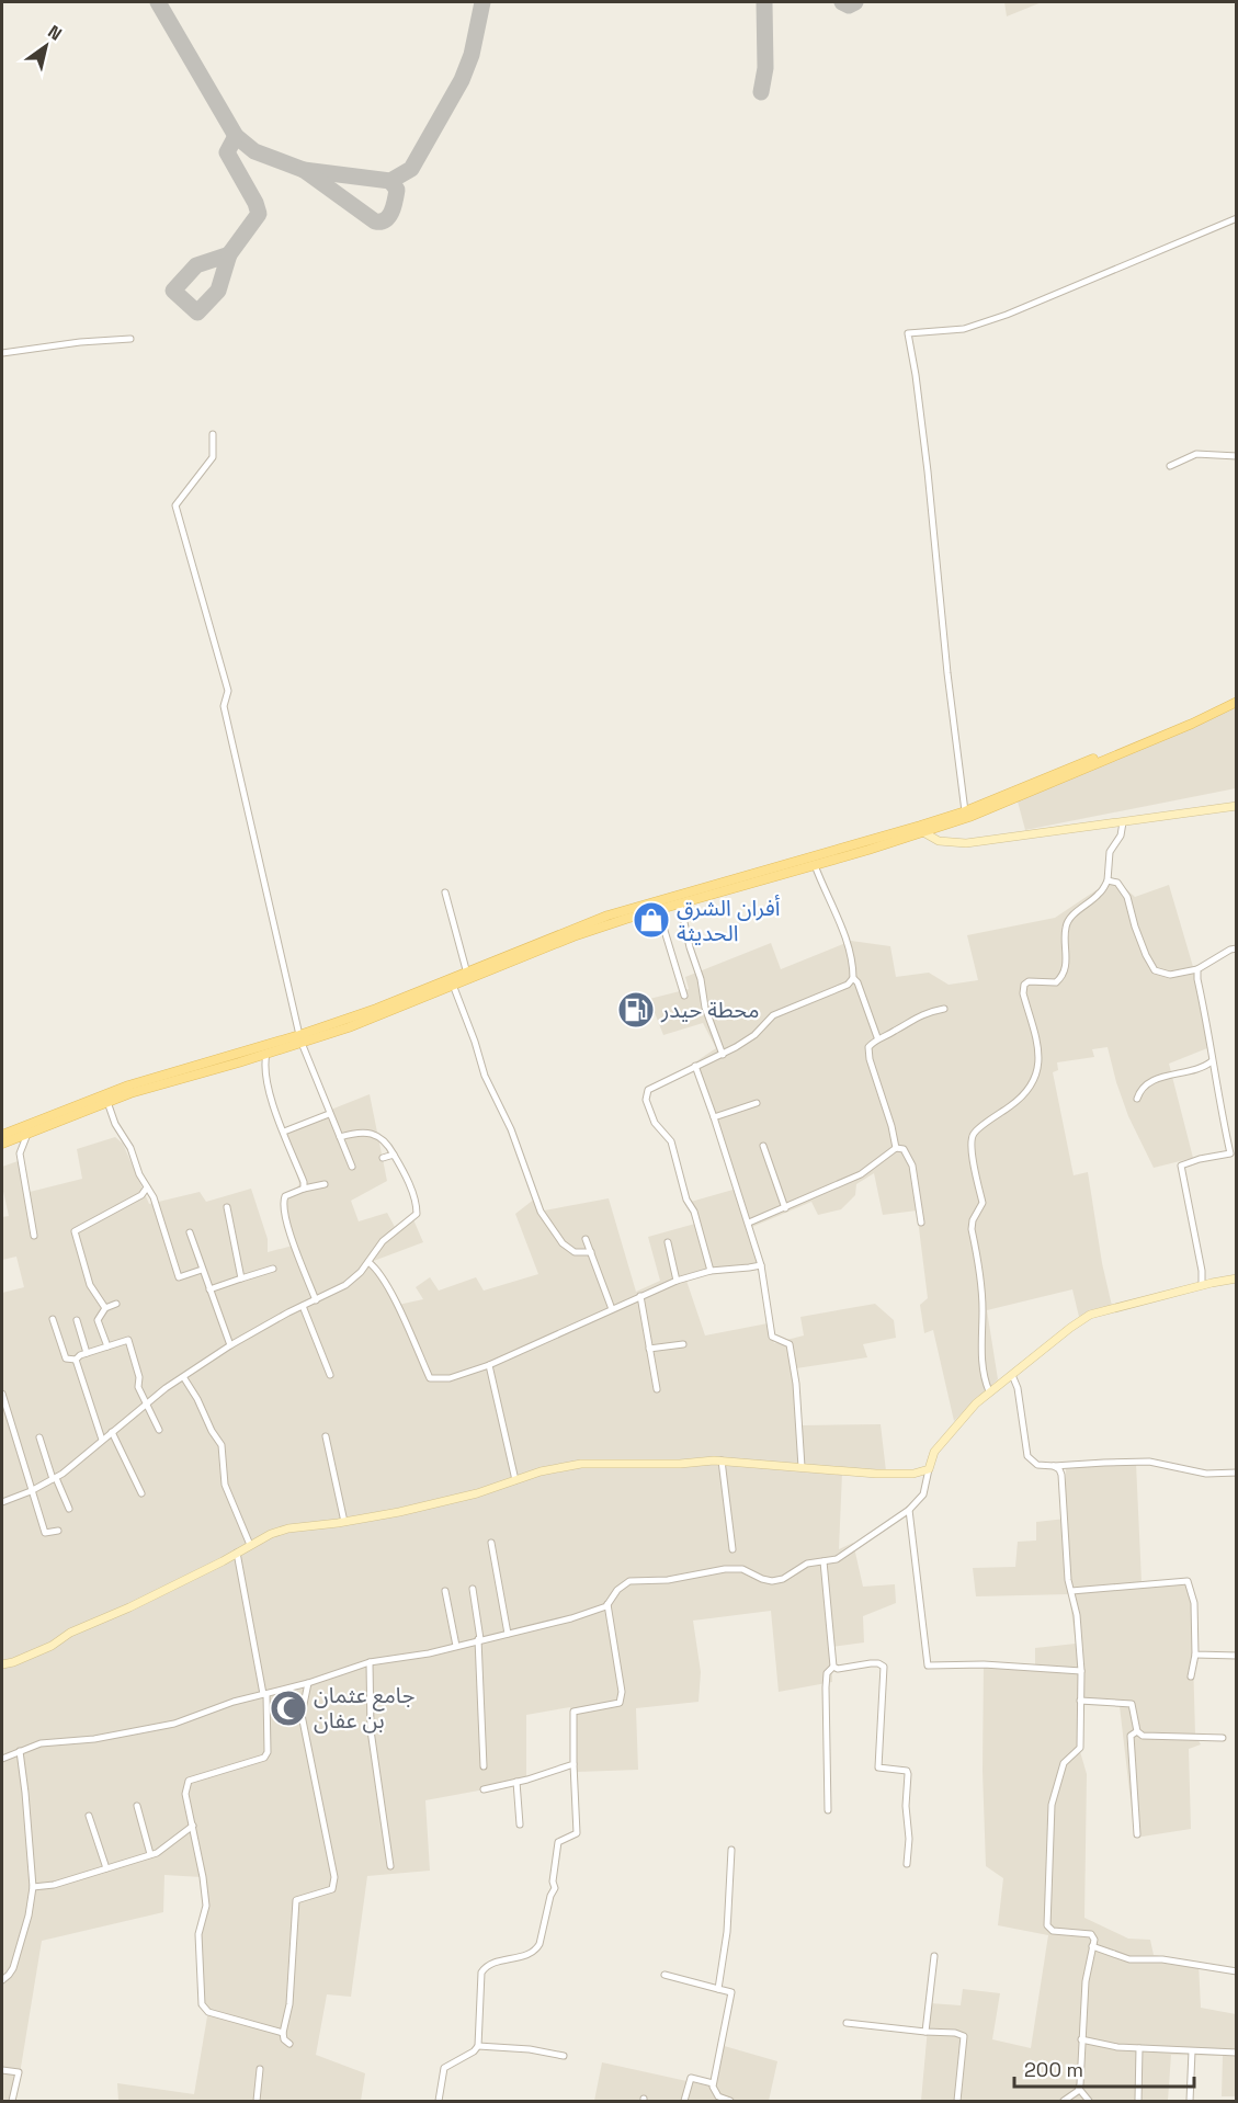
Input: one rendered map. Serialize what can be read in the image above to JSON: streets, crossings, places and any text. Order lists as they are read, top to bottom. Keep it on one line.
{"places":{"shop":["أفران الشرق الحديثة"],"fuel station":["محطة حيدر"],"mosque":["جامع عثمان بن عفان"]},"scale_bar":"200 m","north":"top right"}
